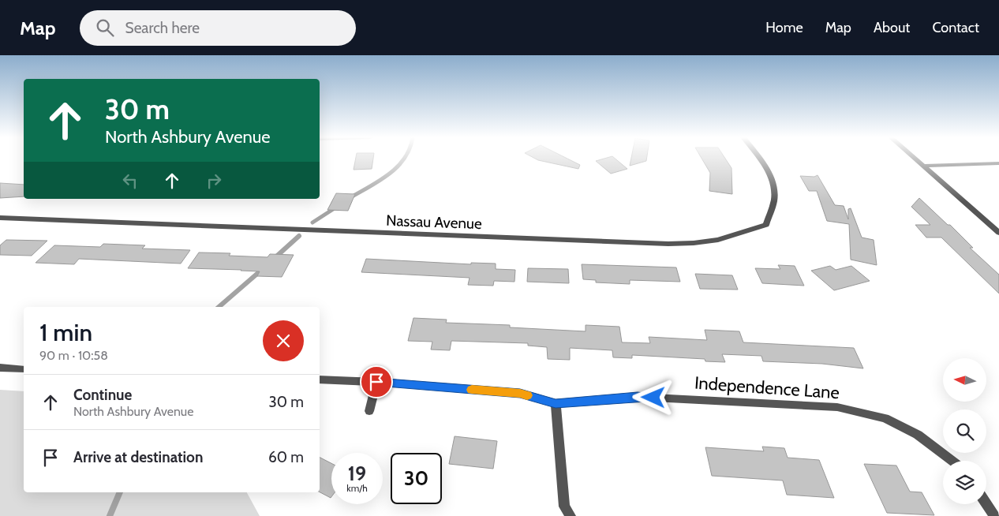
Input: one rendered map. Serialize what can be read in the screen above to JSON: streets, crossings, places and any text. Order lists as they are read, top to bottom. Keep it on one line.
{"streets":{"street":["Nassau Avenue","Independence Lane"]},"north":"left","page":{"header":"Map","search":"Search here","nav":["Home","Map","About","Contact"],"turn":["30 m","North Ashbury Avenue"],"heading":["1 min","90 m · 10:58"],"list":[{"name":"Continue","note":"North Ashbury Avenue","value":"30 m"},{"name":"Arrive at destination","value":"60 m"}],"speed":"19 km/h","limit":"30"}}
